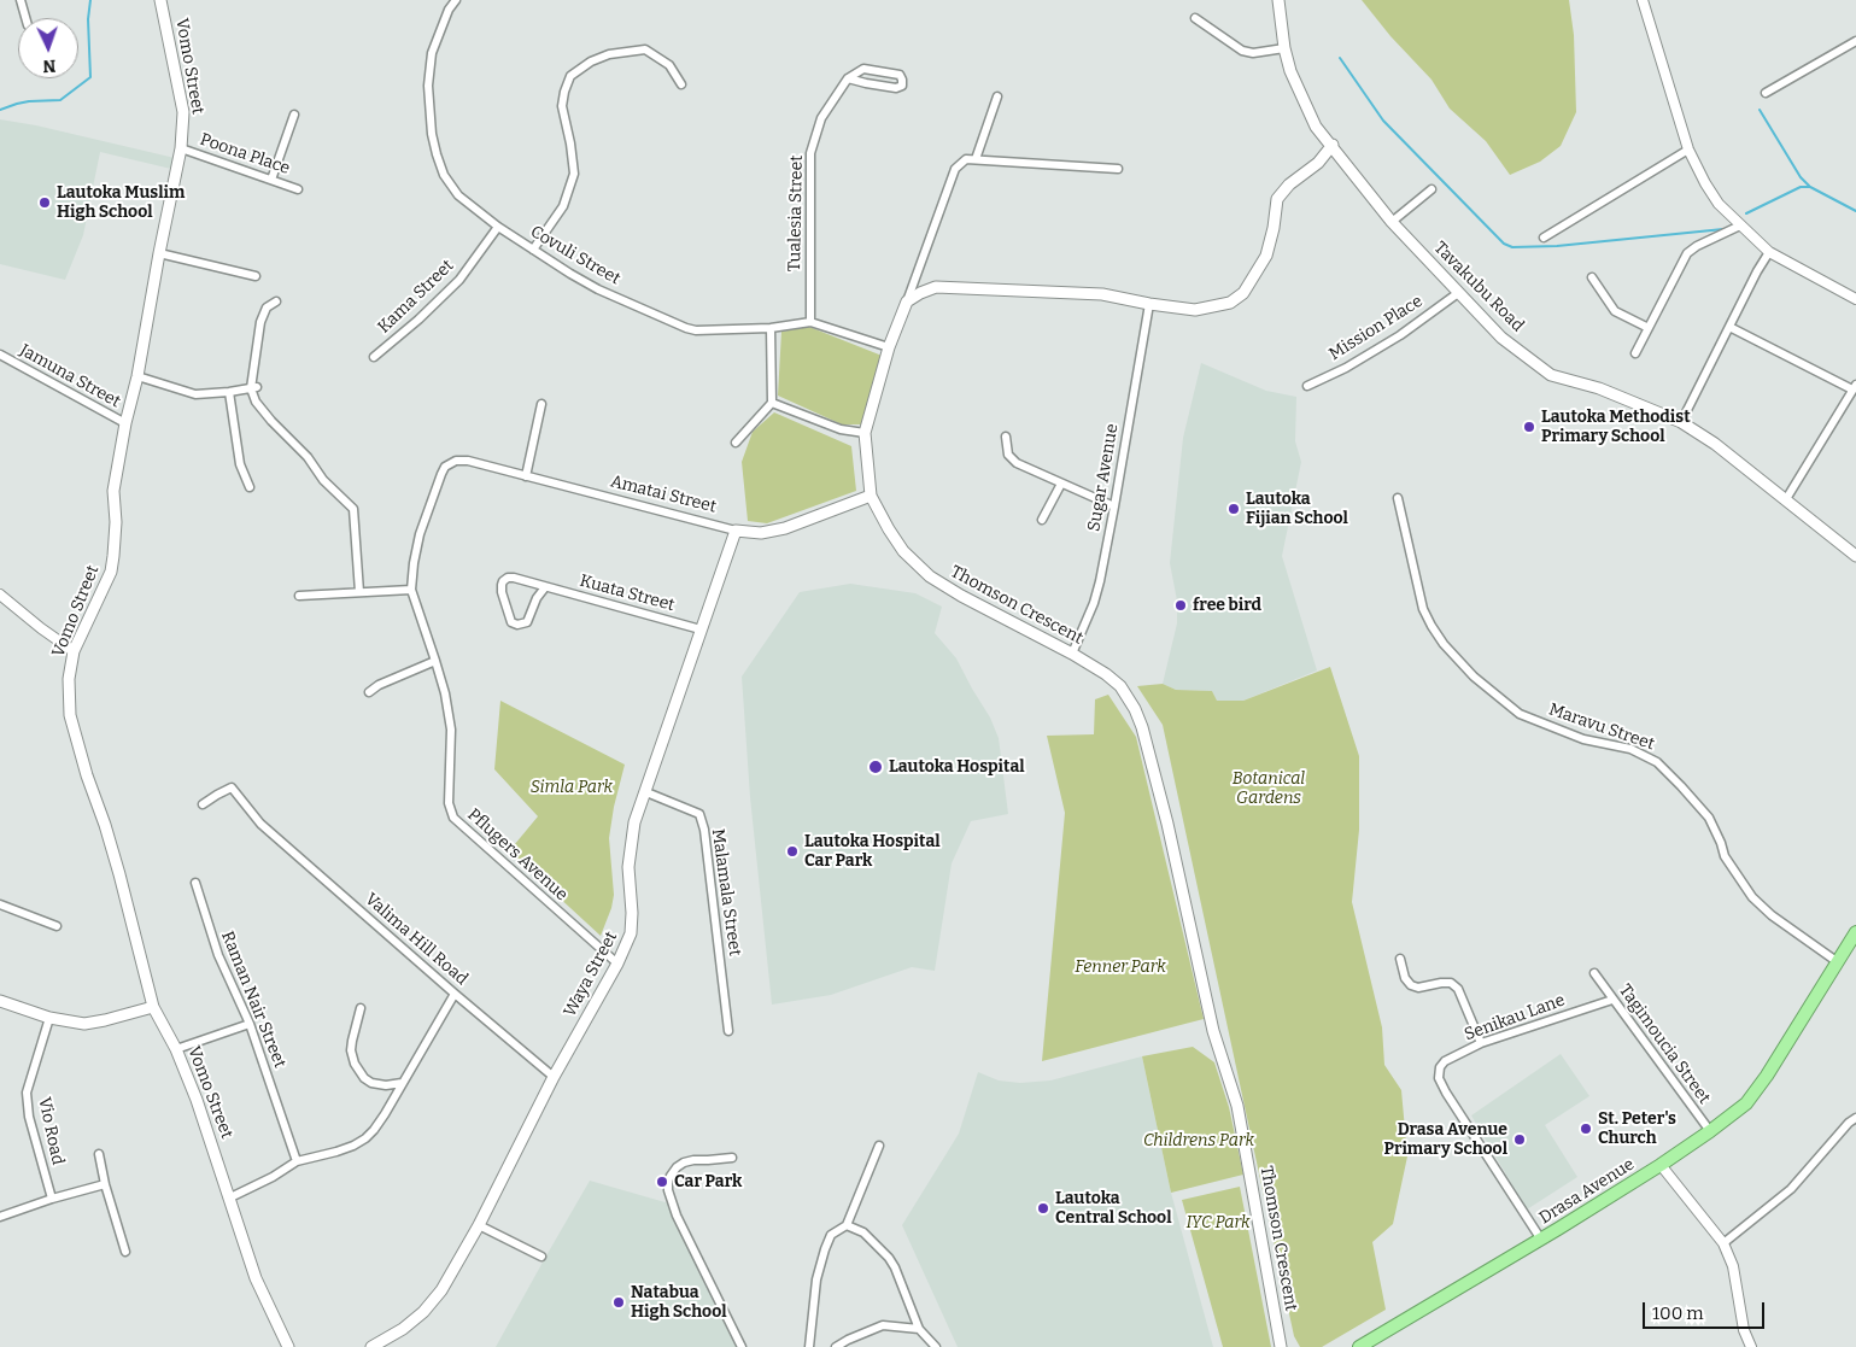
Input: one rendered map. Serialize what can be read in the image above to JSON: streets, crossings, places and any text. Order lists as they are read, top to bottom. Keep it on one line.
{"streets":{"highway":["Drasa Avenue"],"main road":["Vomo Street","Tavakubu Road","Amatai Street","Thomson Crescent","Waya Street"],"street":["Poona Place","Tualesia Street","Covuli Street","Kama Street","Mission Place","Jamuna Street","Sugar Avenue","Kuata Street","Maravu Street","Pflugers Avenue","Malamala Street","Valima Hill Road","Raman Nair Street","Senikau Lane","Tagimoucia Street","Vio Road"]},"crossings":[["Vomo Street","Poona Place"],["Vomo Street","Jamuna Street"],["Tualesia Street","Covuli Street"],["Covuli Street","Kama Street"],["Covuli Street","Thomson Crescent"],["Tavakubu Road","Mission Place"],["Sugar Avenue","Thomson Crescent"],["Amatai Street","Thomson Crescent"],["Amatai Street","Pflugers Avenue"],["Amatai Street","Waya Street"],["Kuata Street","Waya Street"],["Maravu Street","Drasa Avenue"],["Pflugers Avenue","Waya Street"],["Malamala Street","Waya Street"],["Valima Hill Road","Waya Street"],["Senikau Lane","Tagimoucia Street"],["Senikau Lane","Drasa Avenue"],["Tagimoucia Street","Drasa Avenue"]],"parks":["Botanical Gardens","Simla Park","Fenner Park","Childrens Park","IYC Park"],"places":["Lautoka Muslim High School","Lautoka Methodist Primary School","Lautoka Fijian School","free bird","Lautoka Hospital","Lautoka Hospital Car Park","St. Peter's Church","Drasa Avenue Primary School","Car Park","Lautoka Central School","Natabua High School"],"scale_bar":"100 m","north":"bottom"}
